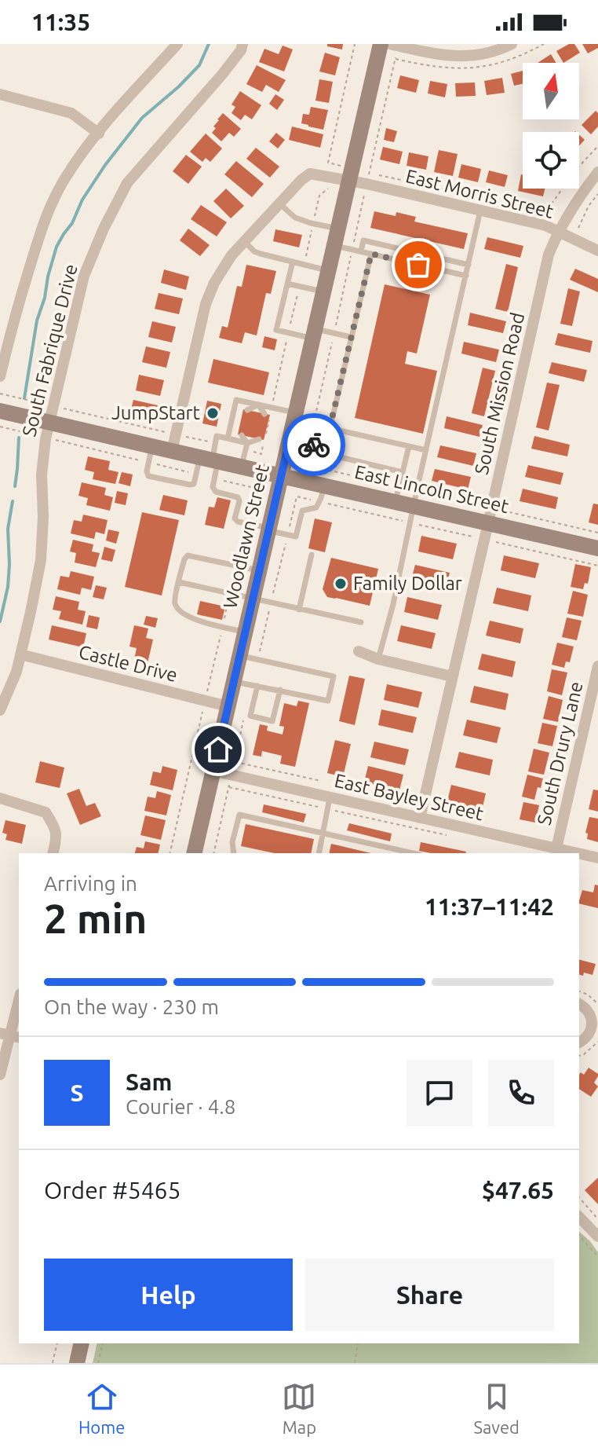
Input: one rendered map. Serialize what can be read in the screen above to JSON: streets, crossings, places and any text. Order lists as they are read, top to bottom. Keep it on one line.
{"streets":{"street":["East Morris Street","South Fabrique Drive","South Mission Road","East Lincoln Street","Woodlawn Street","Castle Drive","South Drury Lane","East Bayley Street"]},"crossings":[["East Morris Street","South Mission Road"],["East Morris Street","Woodlawn Street"],["South Fabrique Drive","East Lincoln Street"],["South Fabrique Drive","Castle Drive"],["South Mission Road","East Lincoln Street"],["South Mission Road","East Bayley Street"],["East Lincoln Street","Woodlawn Street"],["Woodlawn Street","Castle Drive"],["Woodlawn Street","East Bayley Street"],["South Drury Lane","East Bayley Street"]],"places":["JumpStart","Family Dollar"],"north":"top","page":{"status":"11:35","heading":["2 min","Arriving in","11:37–11:42"],"panel":["Sam","Courier · 4.8","Order #5465","$47.65"],"bar":"On the way · 230 m","round":"S","buttons":["Help","Share"],"tabs":["Home","Map","Saved"]}}
